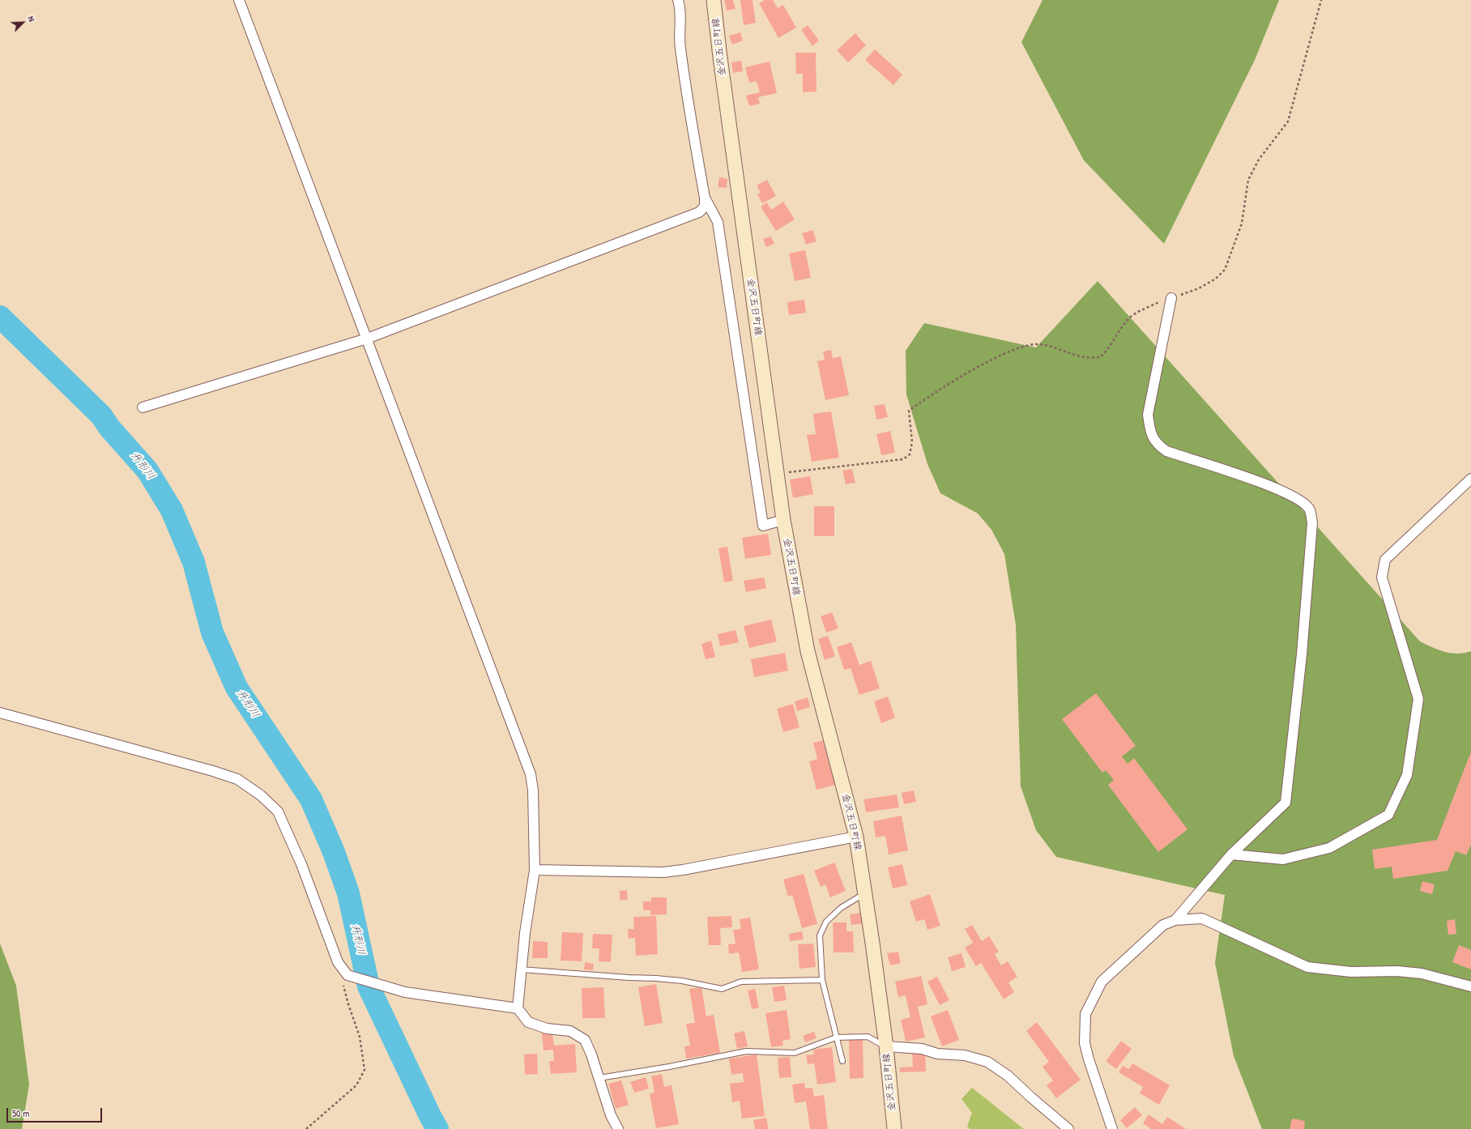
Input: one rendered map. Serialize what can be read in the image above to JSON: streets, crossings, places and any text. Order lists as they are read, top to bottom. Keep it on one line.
{"streets":{"main road":["金沢五日町線"]},"water":["升形川"],"scale_bar":"50 m","north":"top right"}
